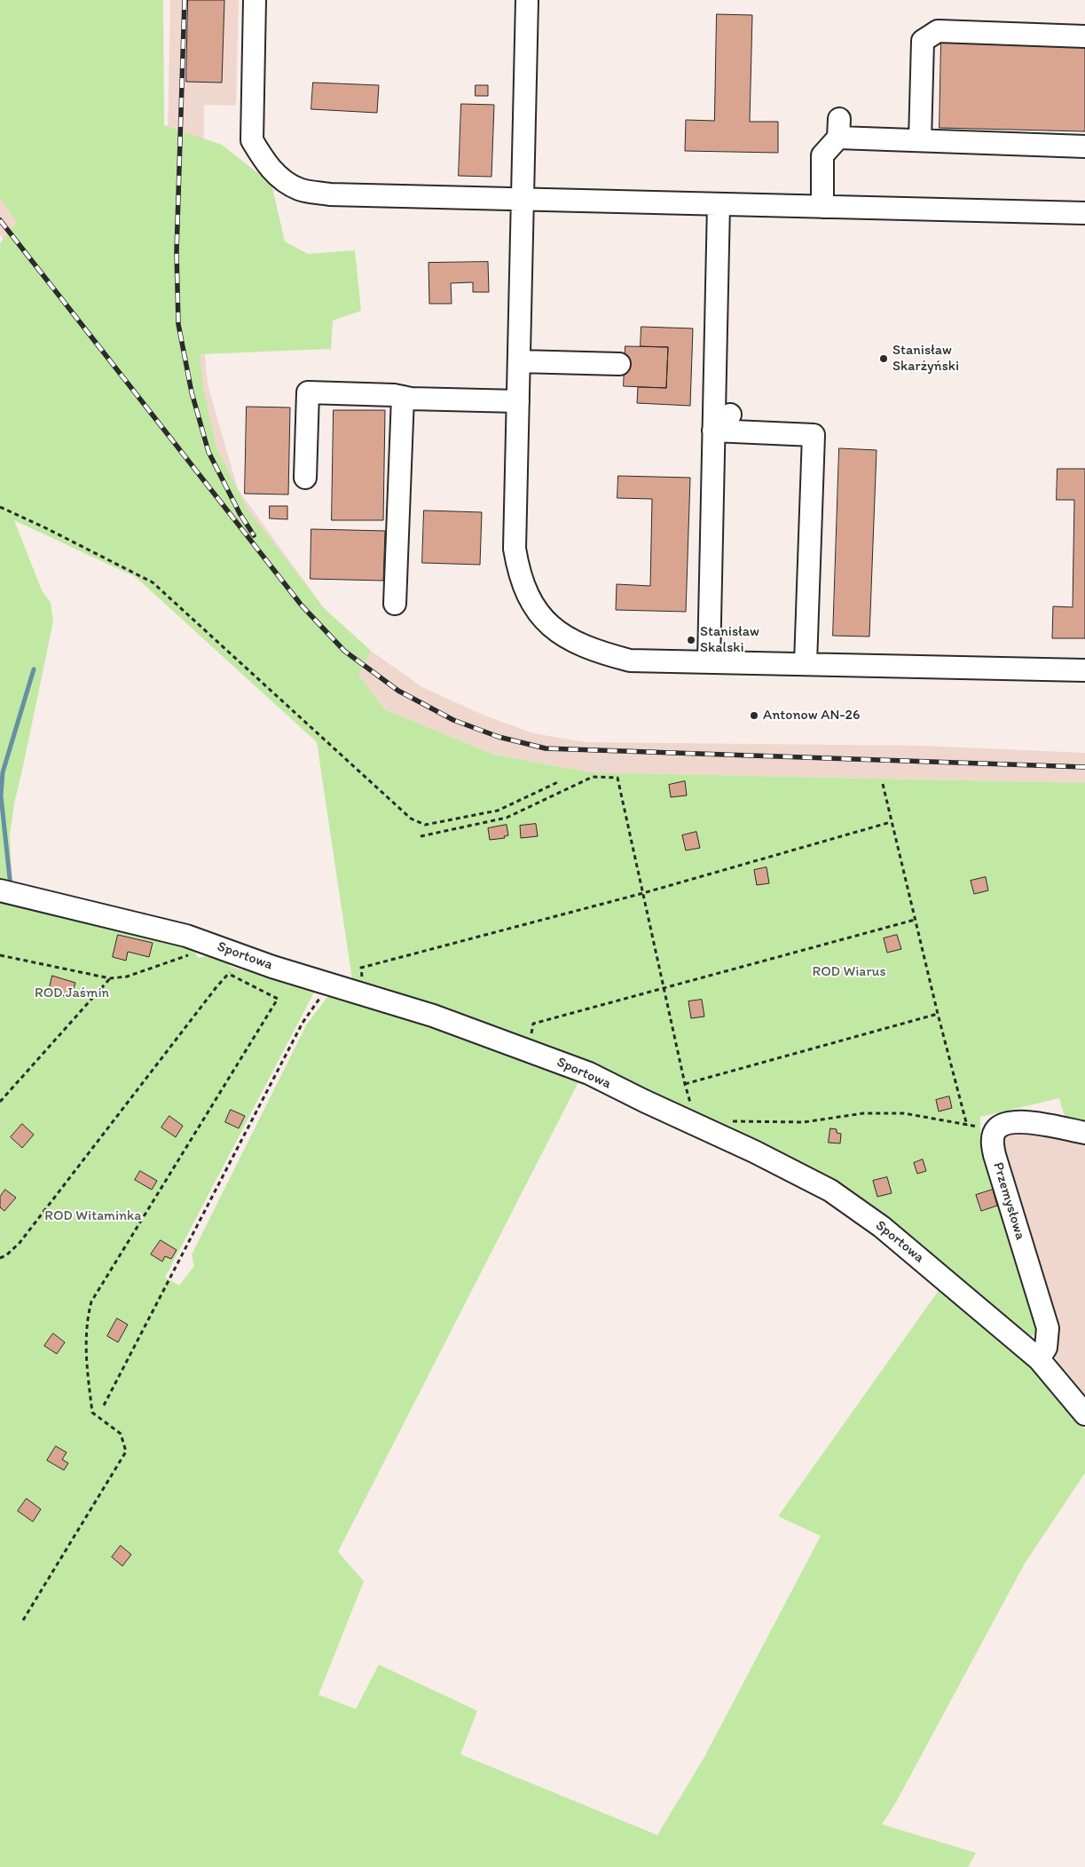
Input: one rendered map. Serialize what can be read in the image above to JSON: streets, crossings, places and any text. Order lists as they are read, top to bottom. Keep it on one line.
{"streets":{"street":["Sportowa","Przemysłowa"]},"crossings":[["Sportowa","Przemysłowa"]],"parks":["ROD Wiarus","ROD Jaśmin","ROD Witaminka"],"places":["Stanisław Skarżyński","Stanisław Skalski","Antonow AN-26"]}
